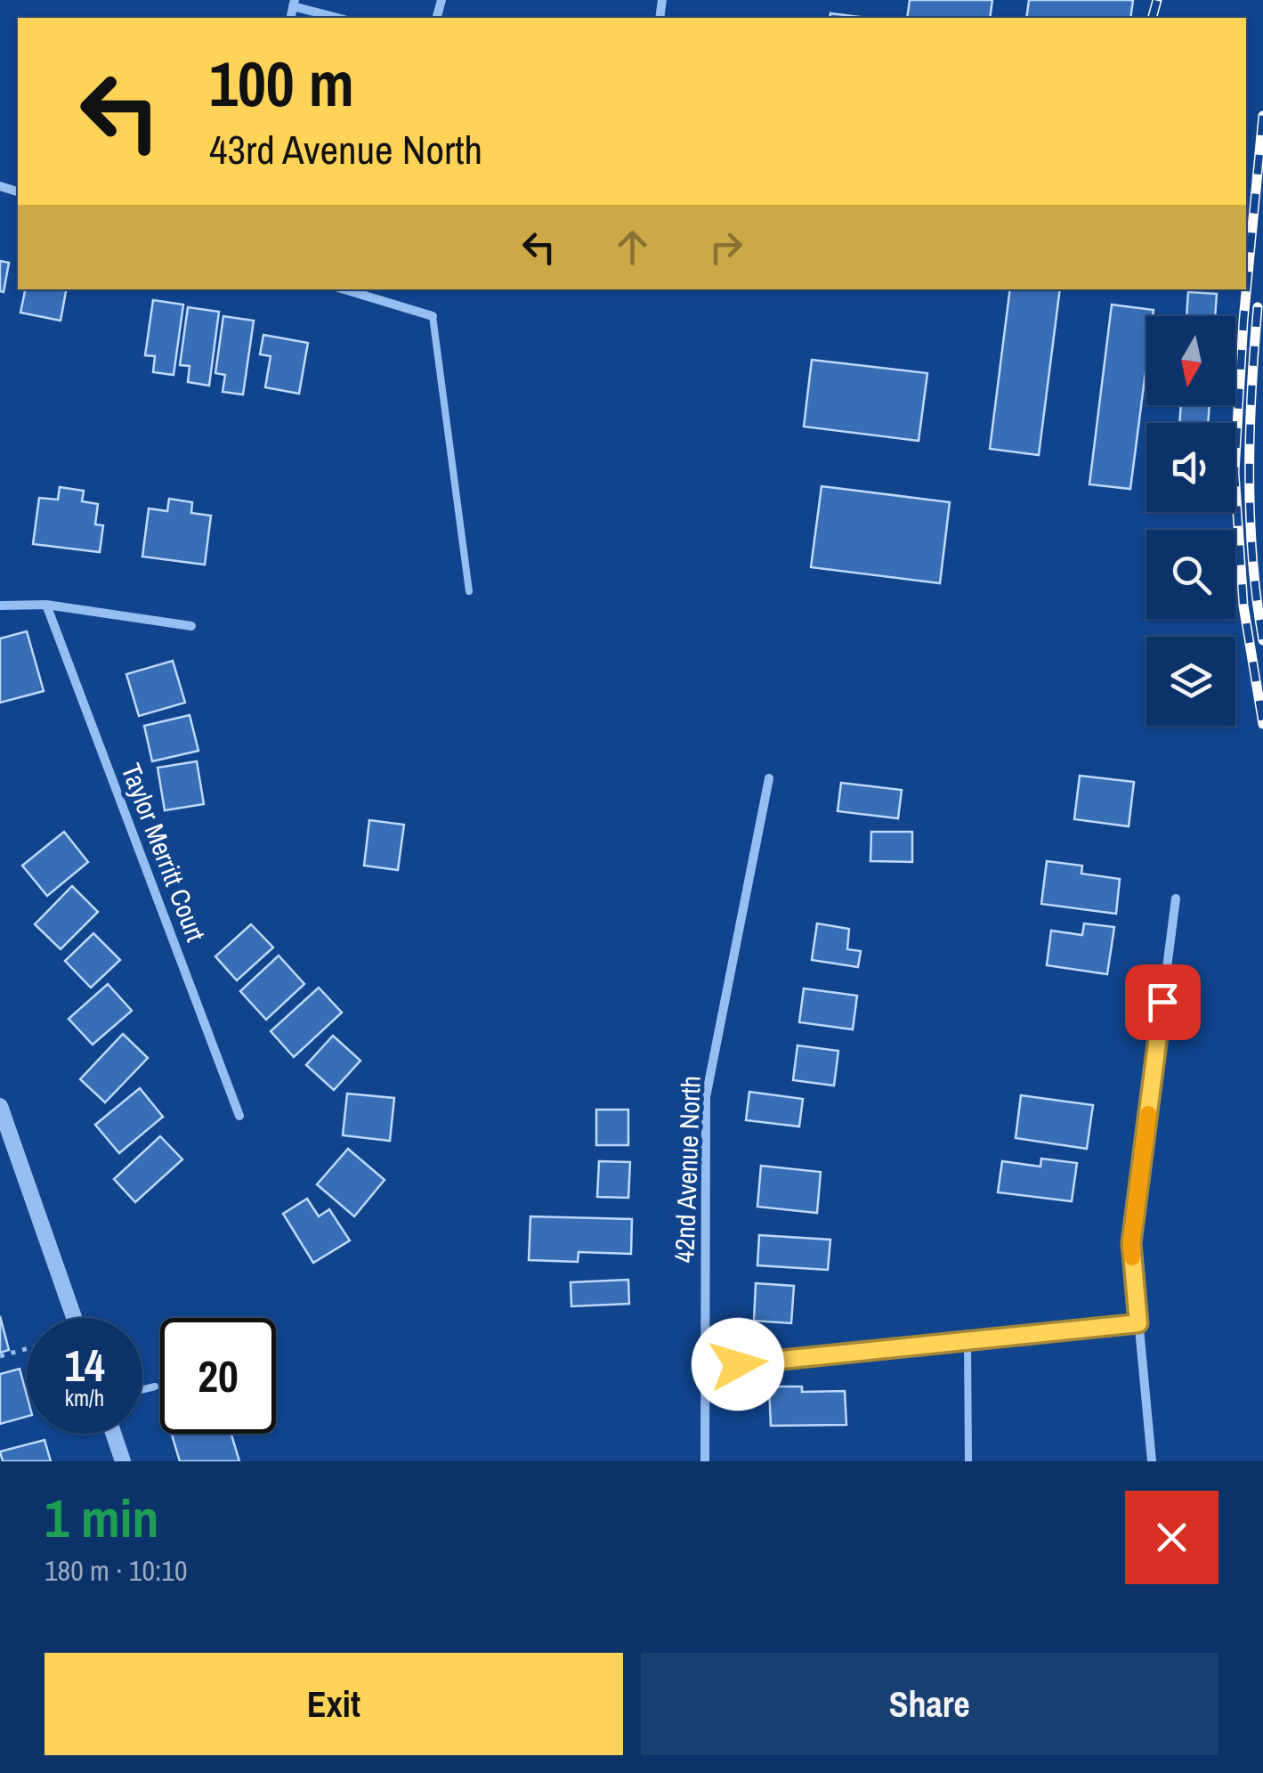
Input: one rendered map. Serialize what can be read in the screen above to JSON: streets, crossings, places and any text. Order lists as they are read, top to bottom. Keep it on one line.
{"streets":{"street":["Taylor Merritt Court","42nd Avenue North"]},"north":"bottom","page":{"turn":["100 m","43rd Avenue North"],"speed":"14 km/h","limit":"20","heading":["1 min","180 m · 10:10"],"buttons":["Exit","Share"]}}
